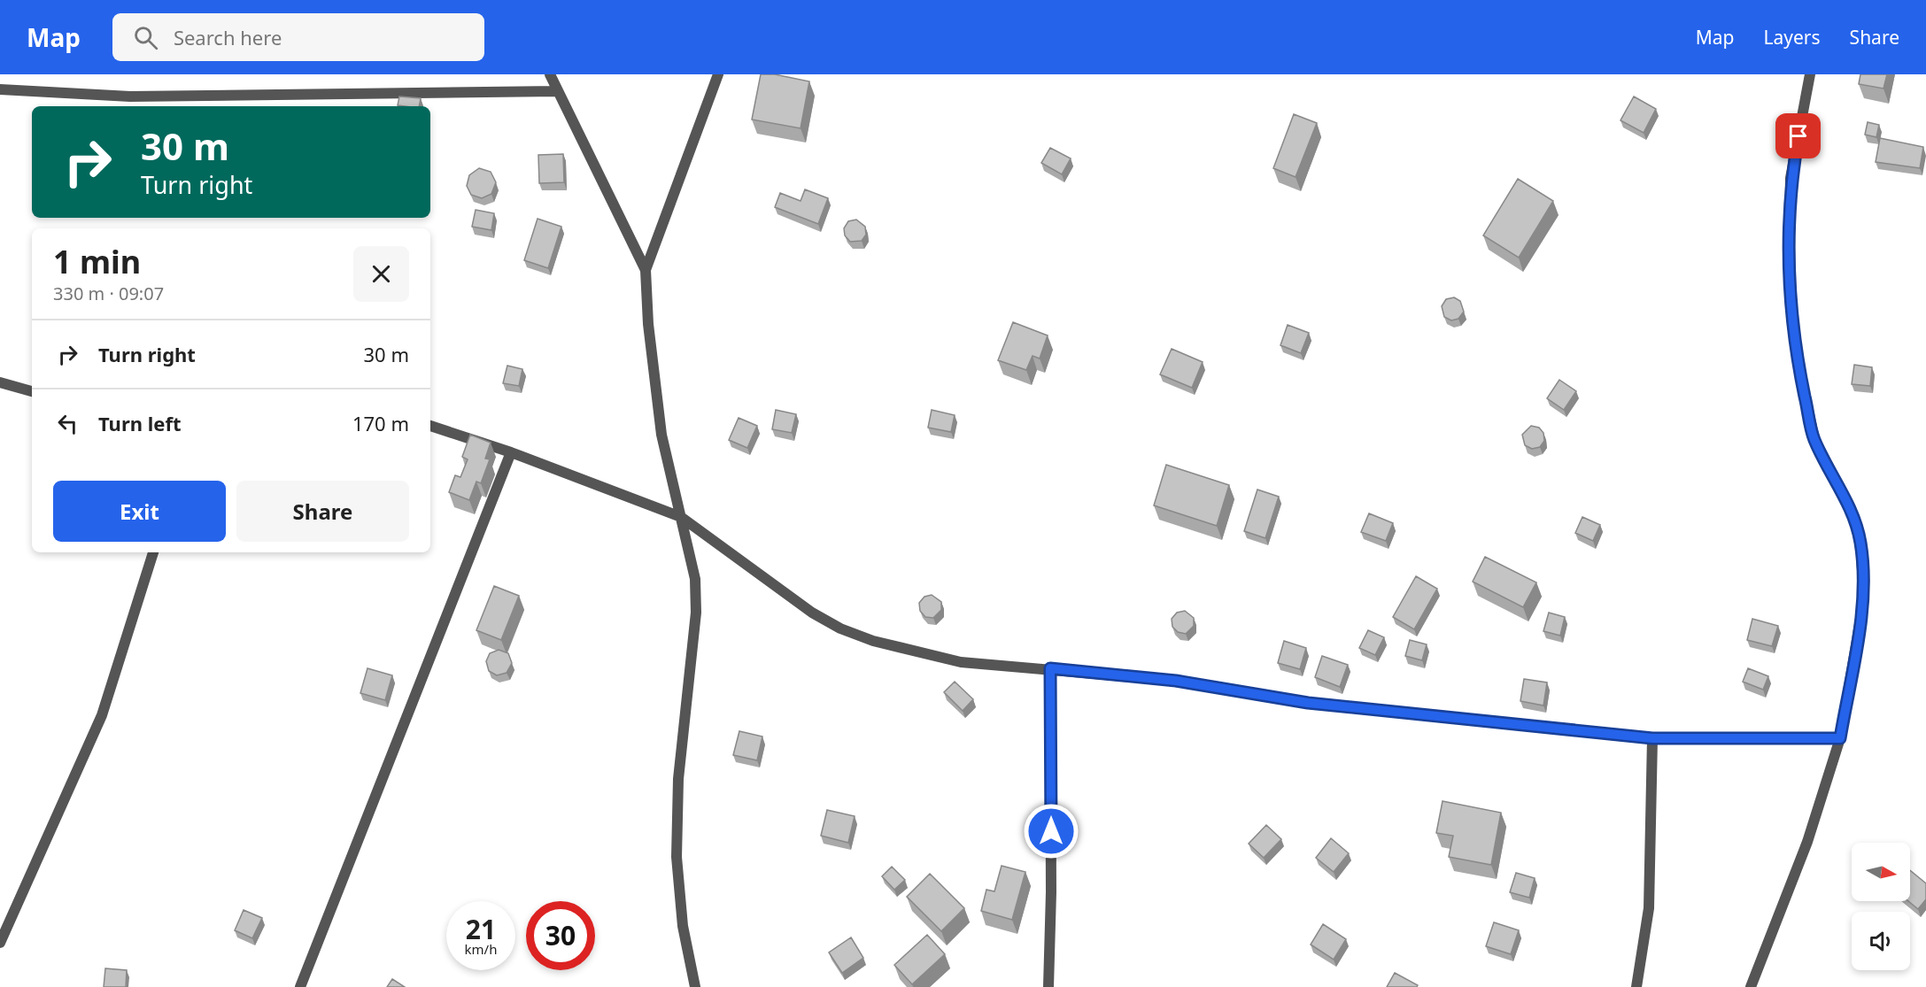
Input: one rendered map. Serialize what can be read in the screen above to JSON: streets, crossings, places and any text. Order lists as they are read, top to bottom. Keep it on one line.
{"north":"right","page":{"header":"Map","search":"Search here","nav":["Map","Layers","Share"],"turn":["30 m","Turn right"],"heading":["1 min","330 m · 09:07"],"list":[{"name":"Turn right","value":"30 m"},{"name":"Turn left","value":"170 m"}],"buttons":["Exit","Share"],"speed":"21 km/h","limit":"30"}}
